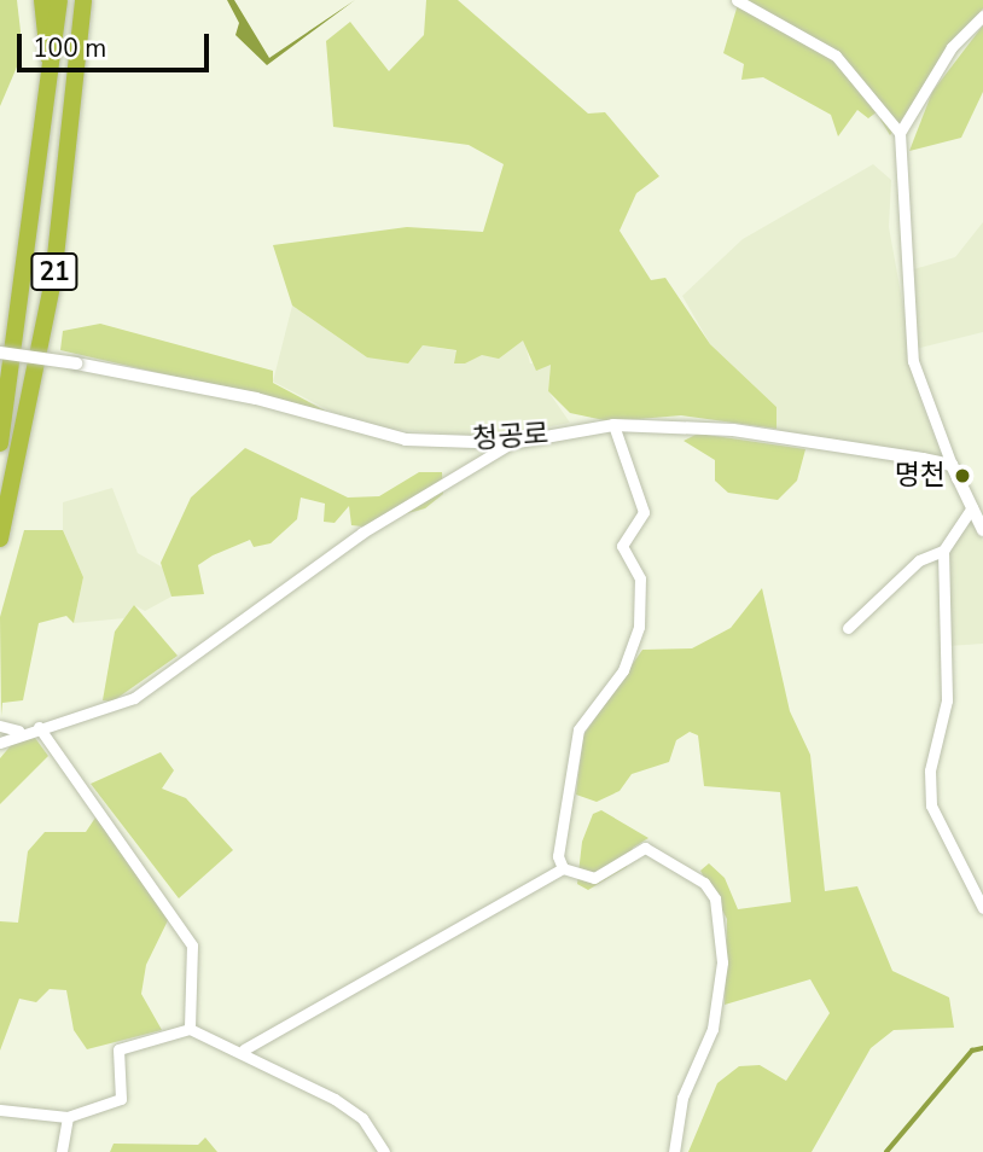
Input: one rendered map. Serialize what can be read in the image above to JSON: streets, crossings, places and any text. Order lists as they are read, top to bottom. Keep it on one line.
{"streets":{"highway":["21"],"street":["청공로"]},"places":["명천"],"scale_bar":"100 m"}
